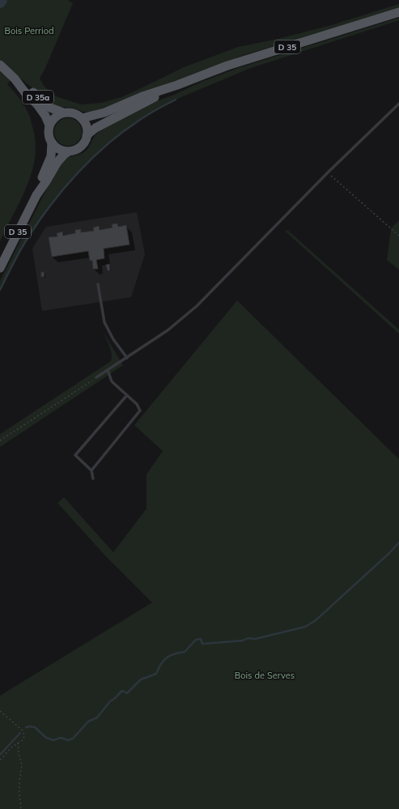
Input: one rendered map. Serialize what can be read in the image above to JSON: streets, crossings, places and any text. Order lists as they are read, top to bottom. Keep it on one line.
{"streets":{"main road":["D 35","D 35a"]},"crossings":[["D 35","D 35a"]],"parks":["Bois Perriod","Bois de Serves"]}
